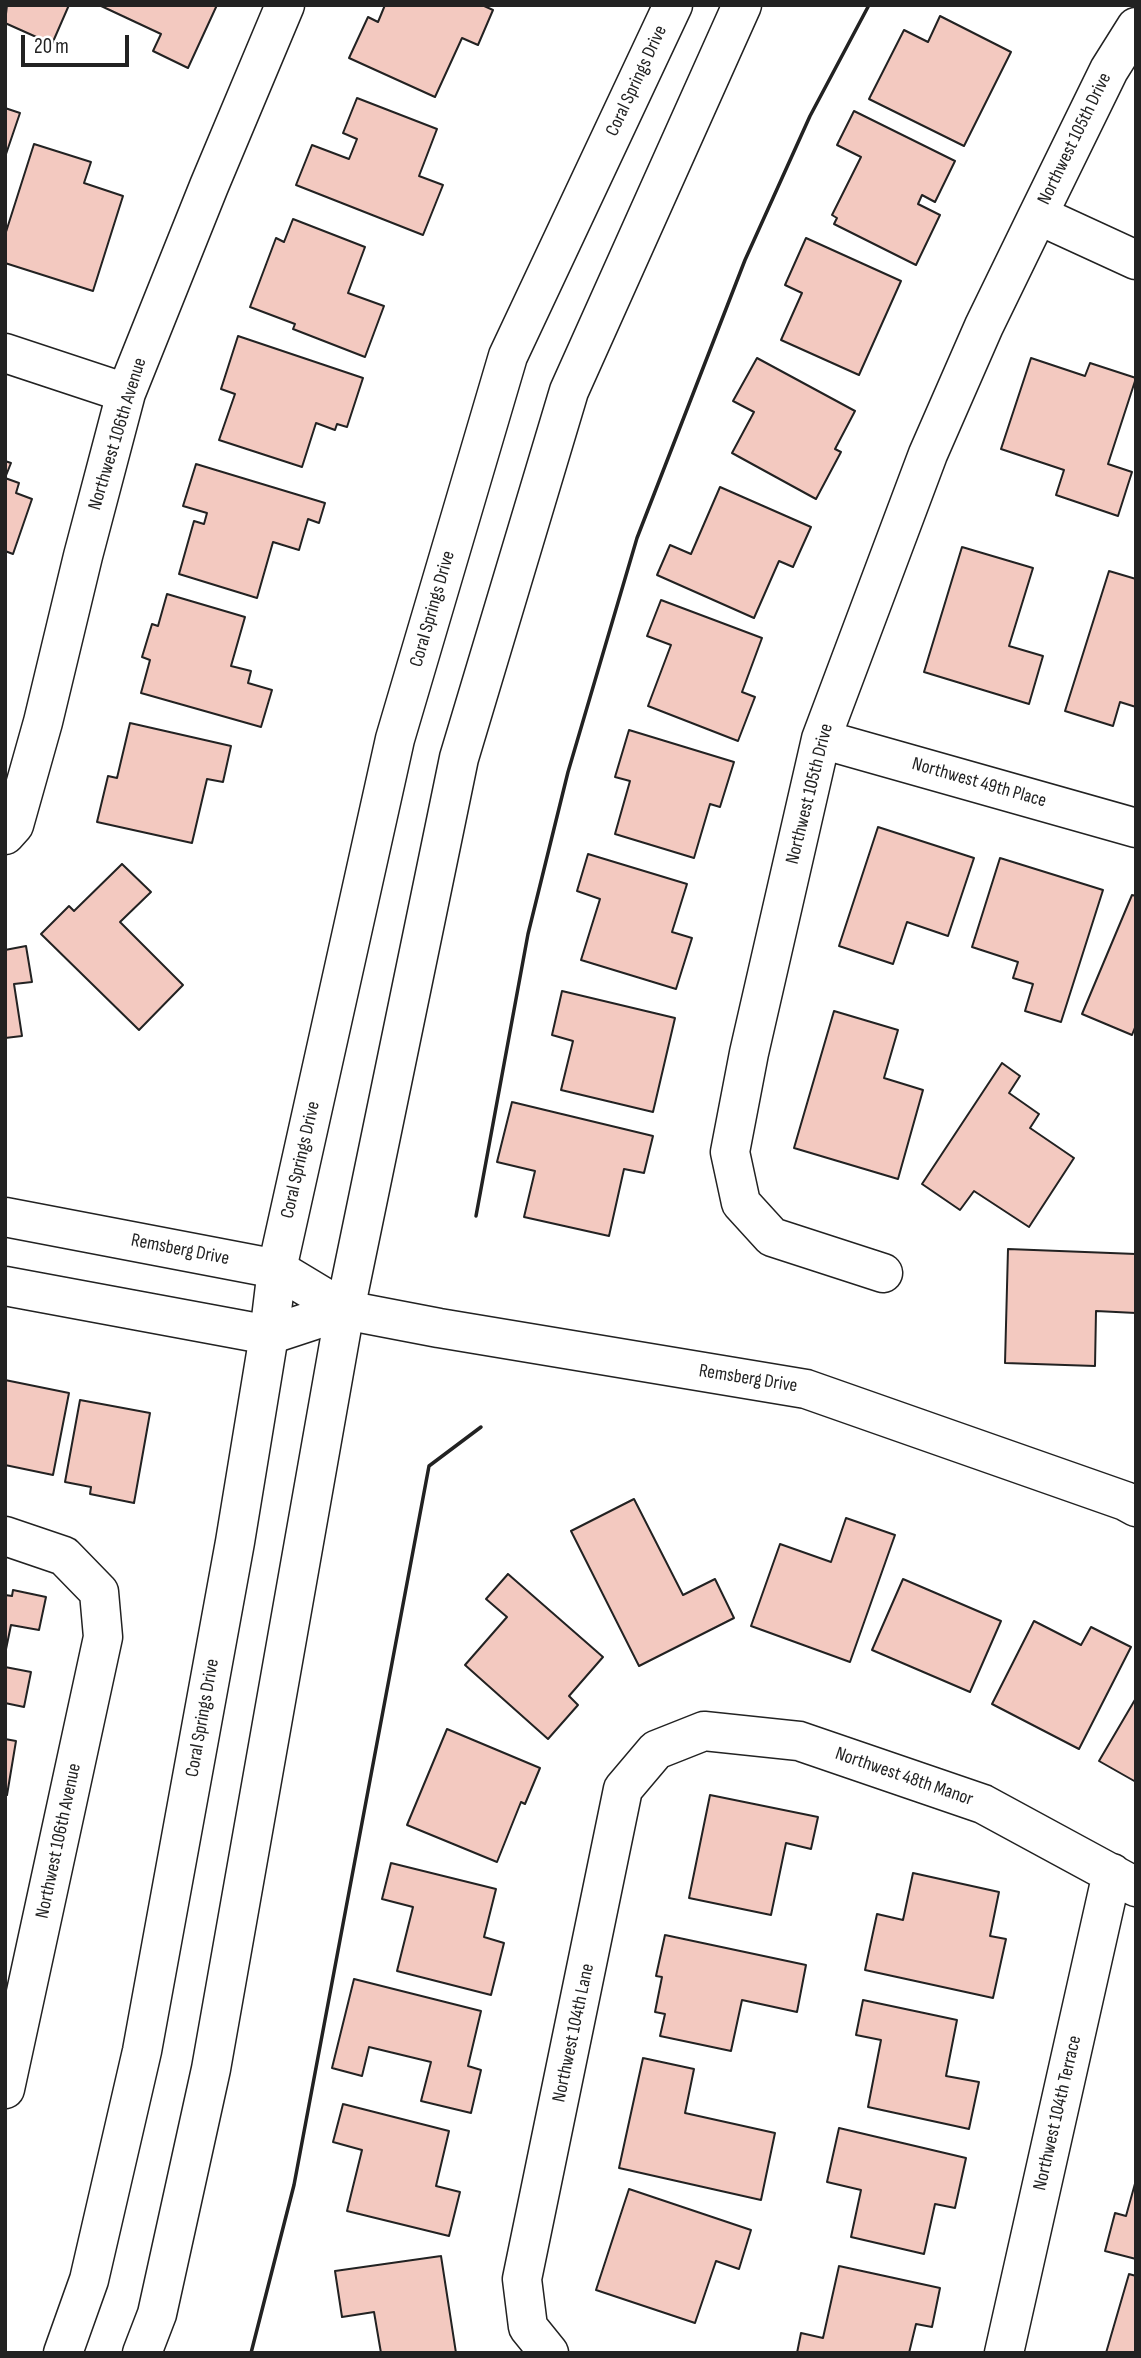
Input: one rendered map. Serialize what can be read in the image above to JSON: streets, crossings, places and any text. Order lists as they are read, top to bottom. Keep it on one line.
{"streets":{"street":["Coral Springs Drive","Northwest 105th Drive","Northwest 106th Avenue","Northwest 49th Place","Remsberg Drive","Northwest 48th Manor","Northwest 104th Lane","Northwest 104th Terrace"]},"crossings":[["Coral Springs Drive","Remsberg Drive"],["Northwest 105th Drive","Northwest 49th Place"],["Northwest 48th Manor","Northwest 104th Lane"],["Northwest 48th Manor","Northwest 104th Terrace"]],"scale_bar":"20 m"}
